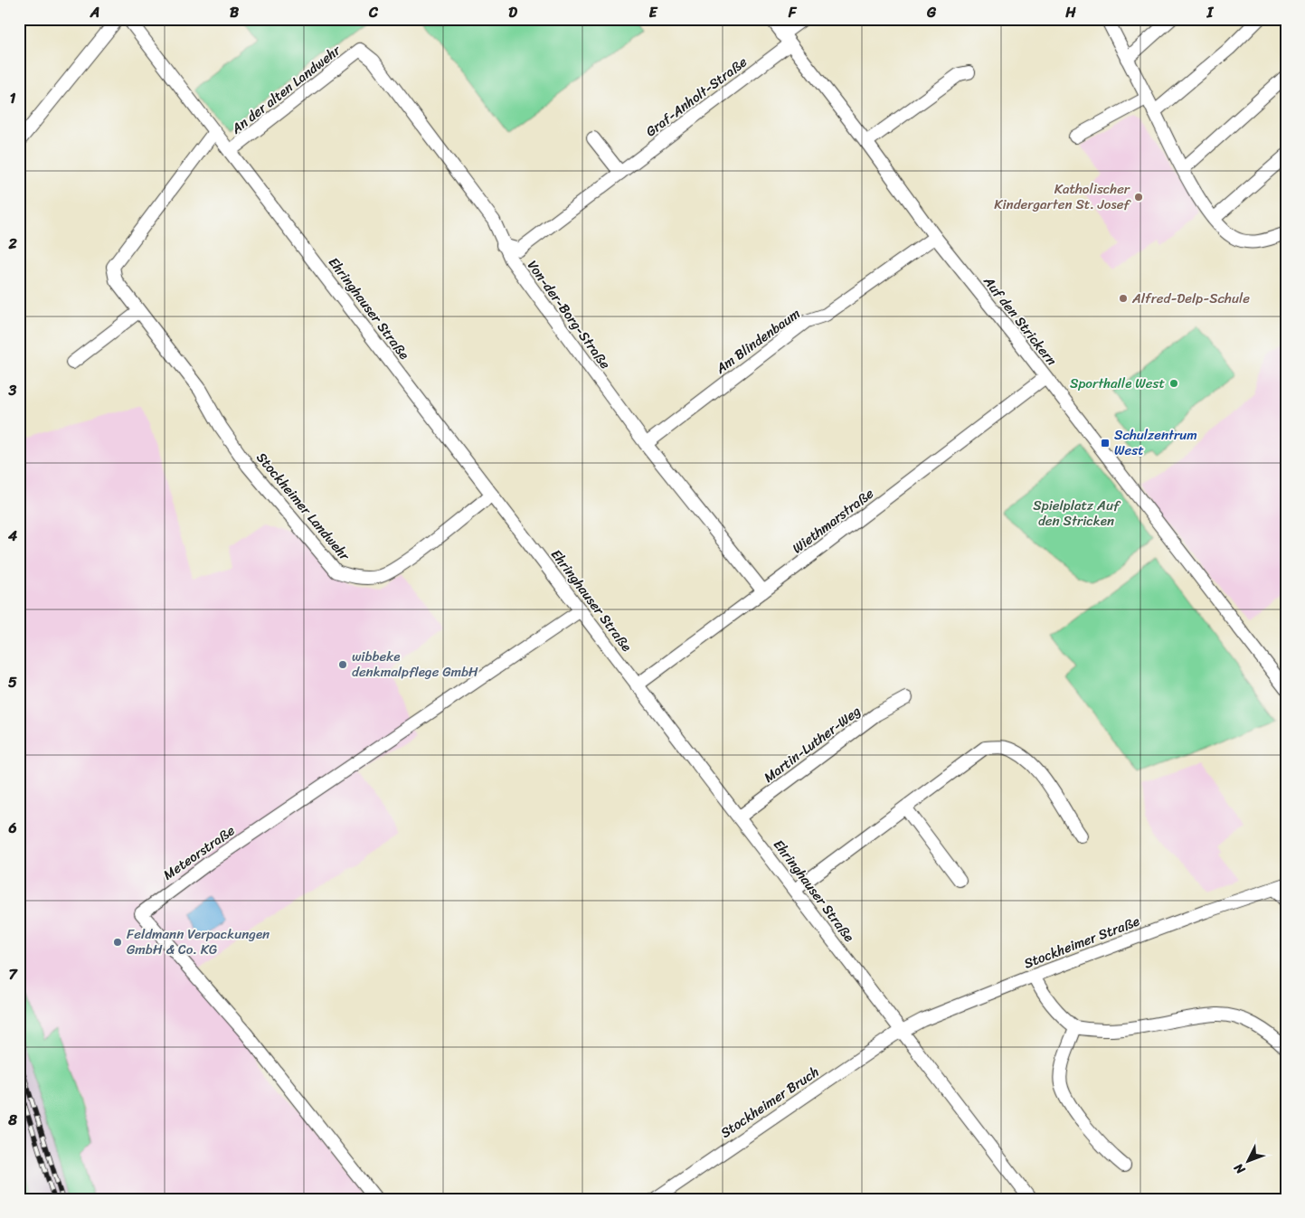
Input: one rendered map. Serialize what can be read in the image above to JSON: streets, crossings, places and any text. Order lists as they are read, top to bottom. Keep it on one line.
{"streets":{"street":["An der alten Landwehr","Graf-Anholt-Straße","Ehringhauser Straße","Von-der-Borg-Straße","Auf den Strickern","Am Blindenbaum","Stockheimer Landwehr","Wiethmarstraße","Martin-Luther-Weg","Meteorstraße","Stockheimer Straße","Stockheimer Bruch"]},"crossings":[["An der alten Landwehr","Ehringhauser Straße"],["An der alten Landwehr","Von-der-Borg-Straße"],["Graf-Anholt-Straße","Von-der-Borg-Straße"],["Graf-Anholt-Straße","Auf den Strickern"],["Ehringhauser Straße","Stockheimer Landwehr"],["Ehringhauser Straße","Wiethmarstraße"],["Ehringhauser Straße","Martin-Luther-Weg"],["Ehringhauser Straße","Meteorstraße"],["Ehringhauser Straße","Stockheimer Straße"],["Ehringhauser Straße","Stockheimer Bruch"],["Von-der-Borg-Straße","Am Blindenbaum"],["Von-der-Borg-Straße","Wiethmarstraße"],["Auf den Strickern","Am Blindenbaum"],["Auf den Strickern","Wiethmarstraße"],["Stockheimer Straße","Stockheimer Bruch"]],"parks":["Spielplatz Auf den Stricken"],"places":{"other":["Katholischer Kindergarten St. Josef","Alfred-Delp-Schule","Sporthalle West","wibbeke denkmalpflege GmbH","Feldmann Verpackungen GmbH & Co. KG"],"transit":["Schulzentrum West"]},"north":"bottom left","grid":{"columns":["A","B","C","D","E","F","G","H","I"],"rows":["1","2","3","4","5","6","7","8"]}}
